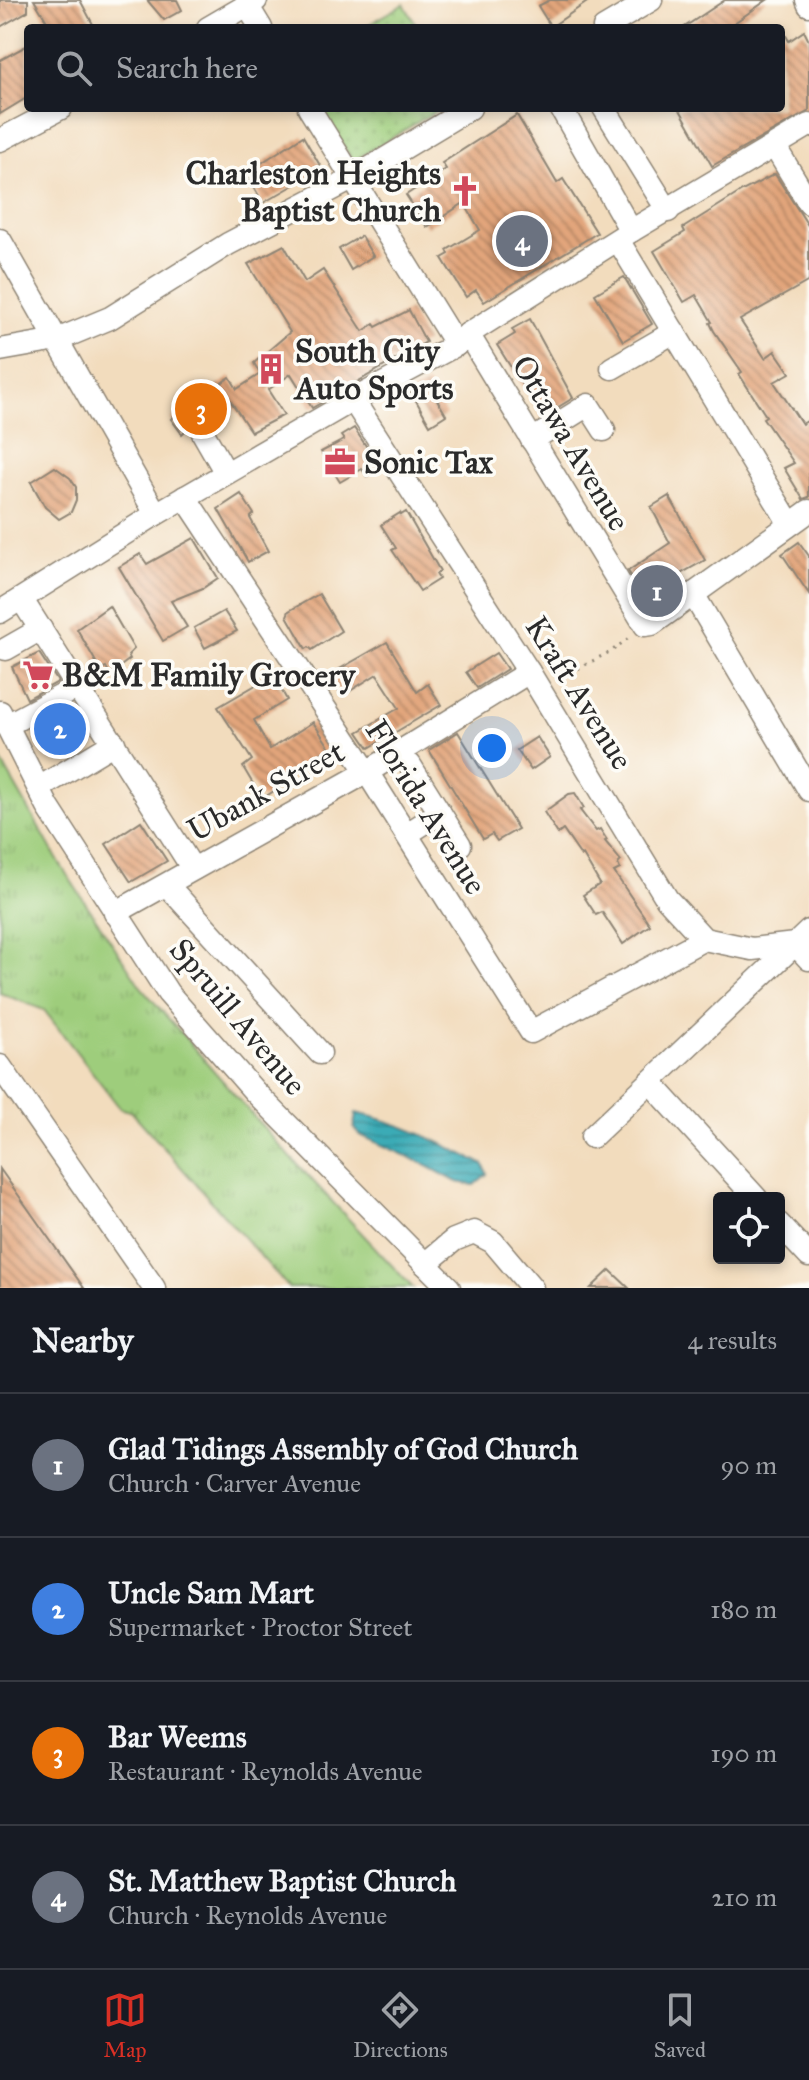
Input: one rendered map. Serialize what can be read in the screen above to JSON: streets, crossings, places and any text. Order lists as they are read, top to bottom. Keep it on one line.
{"streets":{"street":["Ottawa Avenue","Kraft Avenue","Ubank Street","Florida Avenue","Spruill Avenue"]},"crossings":[["Kraft Avenue","Ubank Street"],["Kraft Avenue","Florida Avenue"],["Ubank Street","Florida Avenue"],["Ubank Street","Spruill Avenue"]],"places":{"church":["Charleston Heights Baptist Church"],"building":["South City Auto Sports"],"office":["Sonic Tax"],"supermarket":["B&M Family Grocery"]},"page":{"search":"Search here","pins":["4","3","1","2"],"heading":["Nearby","4 results"],"list":[{"mark":"1","name":"Glad Tidings Assembly of God Church","note":"Church · Carver Avenue","value":"90 m"},{"mark":"2","name":"Uncle Sam Mart","note":"Supermarket · Proctor Street","value":"180 m"},{"mark":"3","name":"Bar Weems","note":"Restaurant · Reynolds Avenue","value":"190 m"},{"mark":"4","name":"St. Matthew Baptist Church","note":"Church · Reynolds Avenue","value":"210 m"}],"nav":["Map","Directions","Saved"]}}
